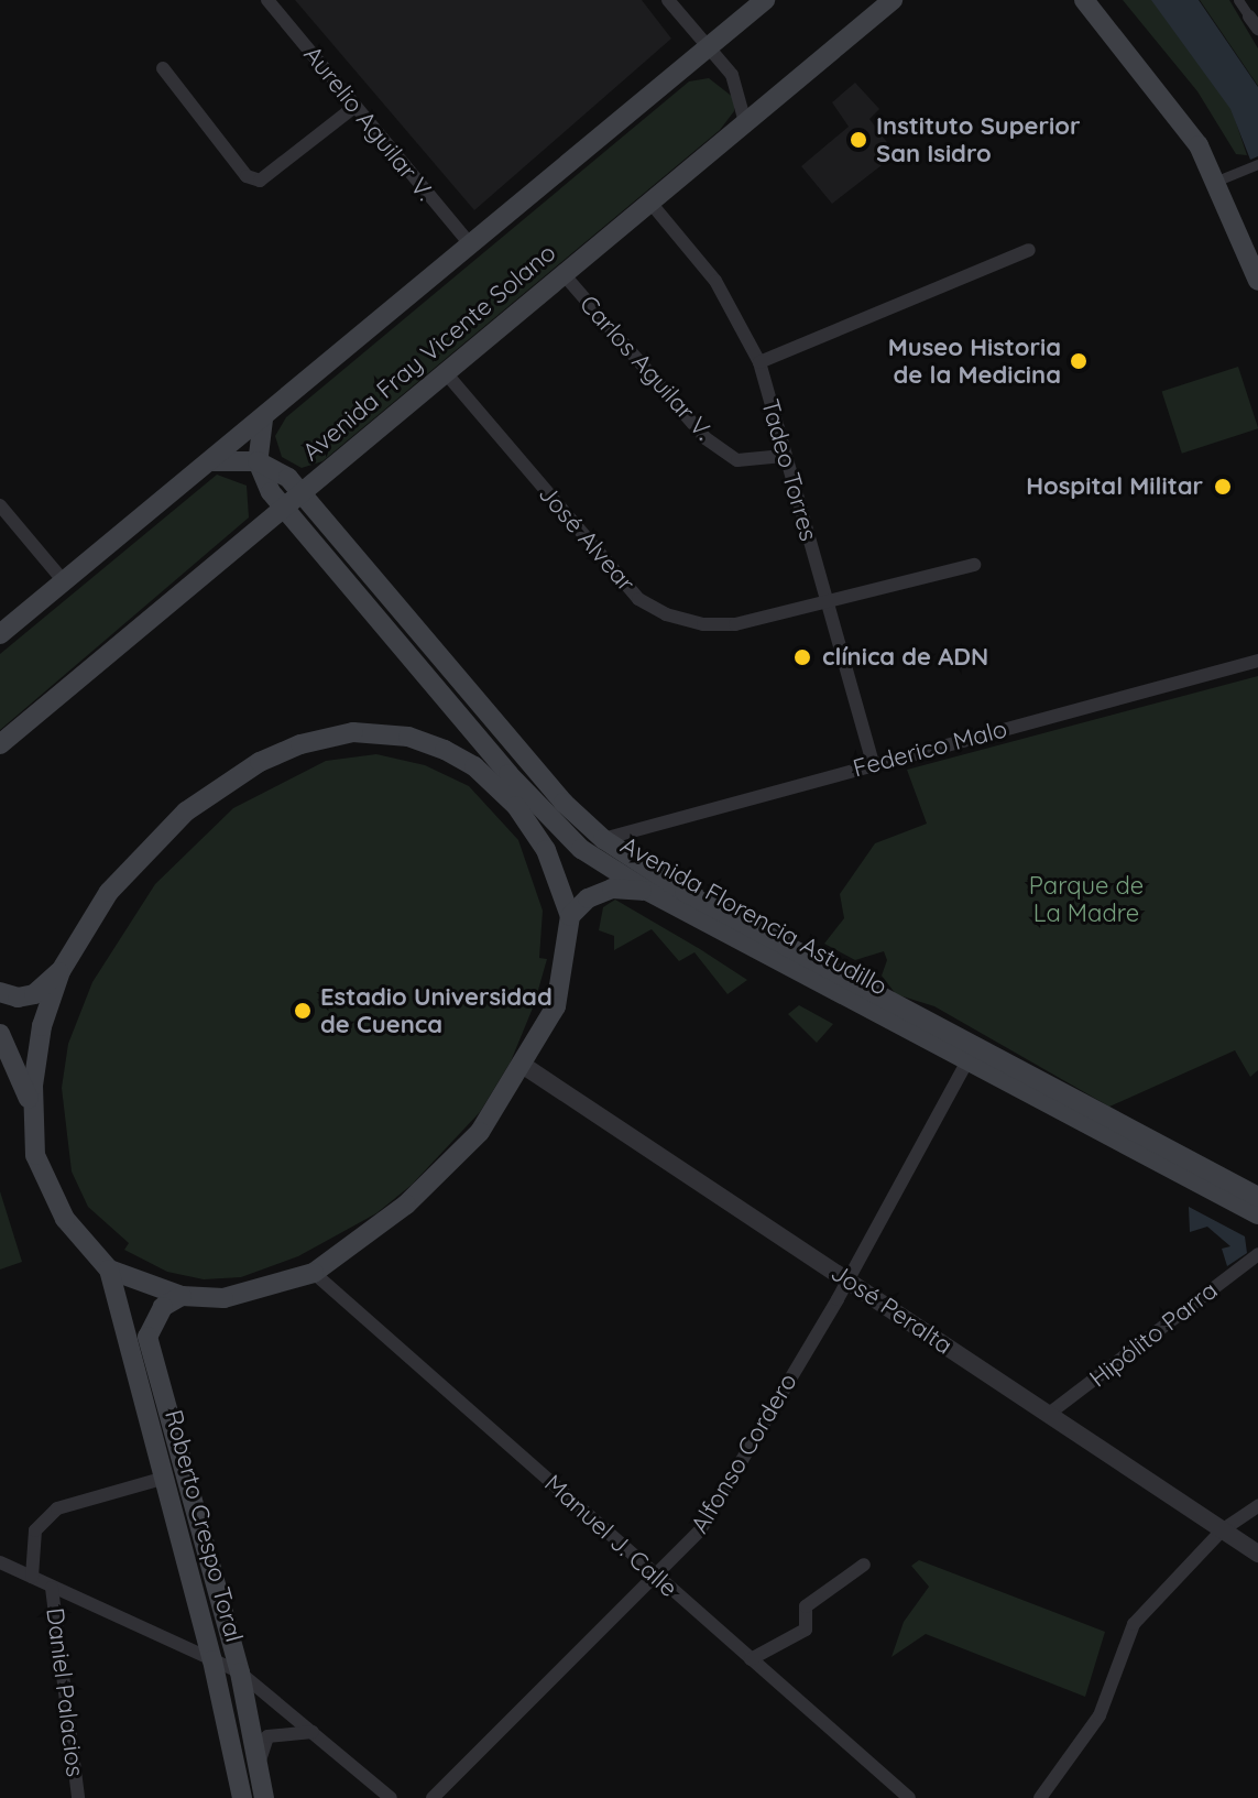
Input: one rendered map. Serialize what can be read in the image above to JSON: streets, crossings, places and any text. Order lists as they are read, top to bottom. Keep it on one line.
{"streets":{"main road":["Avenida Fray Vicente Solano","Avenida Florencia Astudillo","Roberto Crespo Toral"],"street":["Aurelio Aguilar V.","Carlos Aguilar V.","Tadeo Torres","José Alvear","Federico Malo","José Peralta","Hipólito Parra","Alfonso Cordero","Manuel J. Calle","Daniel Palacios"]},"crossings":[["Avenida Fray Vicente Solano","Carlos Aguilar V."],["Avenida Fray Vicente Solano","Tadeo Torres"],["Avenida Fray Vicente Solano","José Alvear"],["Avenida Fray Vicente Solano","Avenida Florencia Astudillo"],["Carlos Aguilar V.","Tadeo Torres"],["Tadeo Torres","José Alvear"],["Tadeo Torres","Federico Malo"],["Federico Malo","Avenida Florencia Astudillo"],["Avenida Florencia Astudillo","Alfonso Cordero"],["José Peralta","Hipólito Parra"],["José Peralta","Alfonso Cordero"],["Alfonso Cordero","Manuel J. Calle"],["Roberto Crespo Toral","Daniel Palacios"]],"parks":["Parque de La Madre"],"places":["Instituto Superior San Isidro","Museo Historia de la Medicina","Hospital Militar","clínica de ADN","Estadio Universidad de Cuenca"]}
